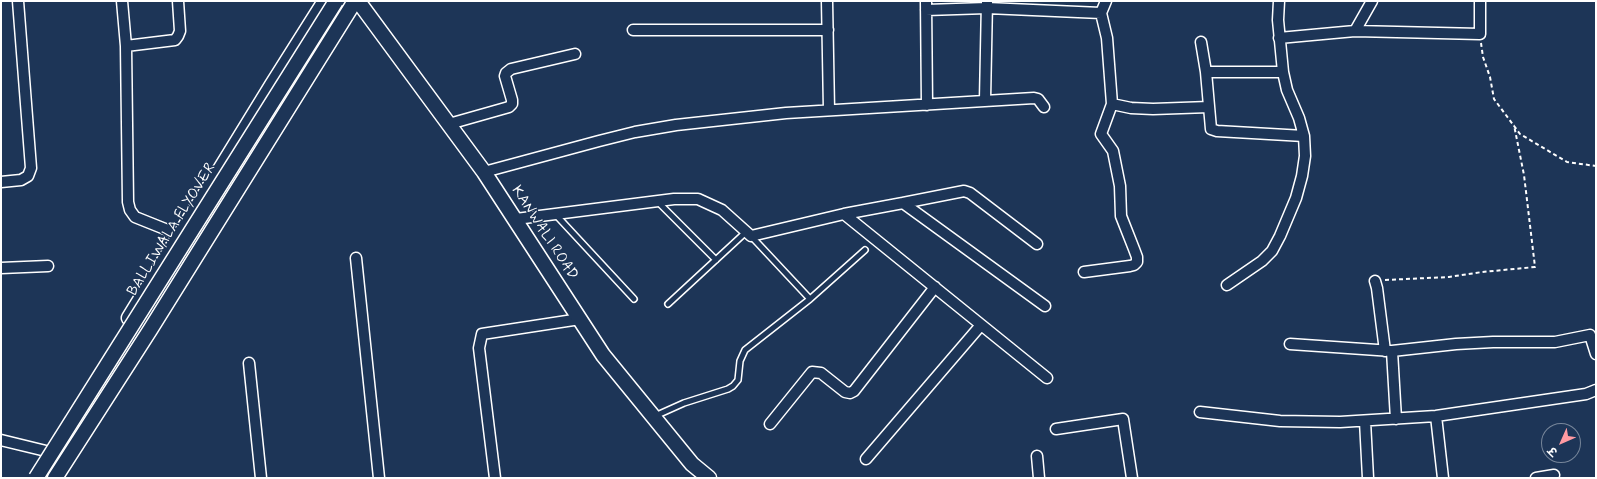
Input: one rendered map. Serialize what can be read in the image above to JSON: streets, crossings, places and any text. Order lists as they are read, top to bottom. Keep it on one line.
{"streets":{"street":["BALLIWALA FLYOVER","KANWALI ROAD"]},"north":"bottom left"}
